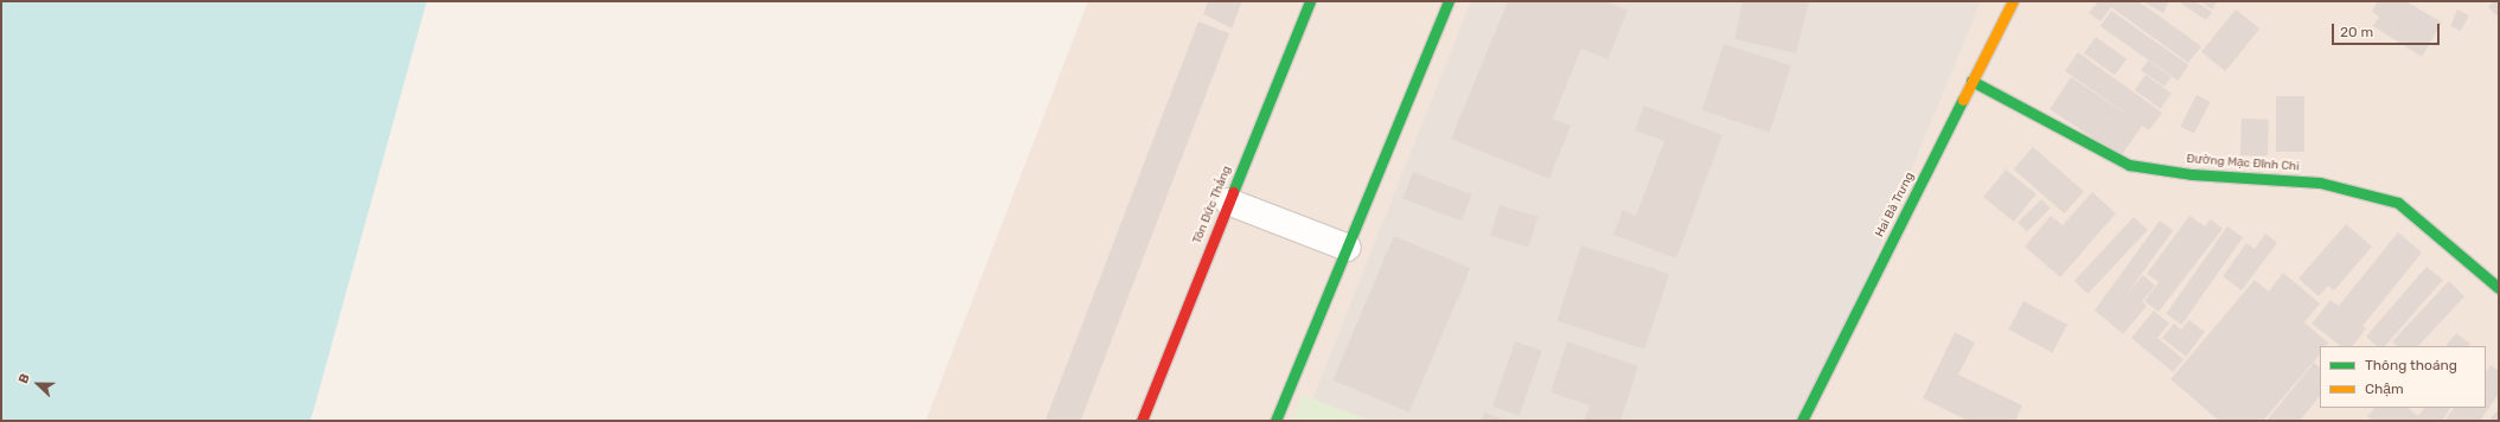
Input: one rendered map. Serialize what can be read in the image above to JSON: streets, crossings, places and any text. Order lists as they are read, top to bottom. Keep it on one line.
{"streets":{"street":["Đường Mạc Đĩnh Chi","Tôn Đức Thắng","Hai Bà Trưng"]},"crossings":[["Đường Mạc Đĩnh Chi","Hai Bà Trưng"]],"legend":["Thông thoáng","Chậm"],"scale_bar":"20 m","north":"left"}
